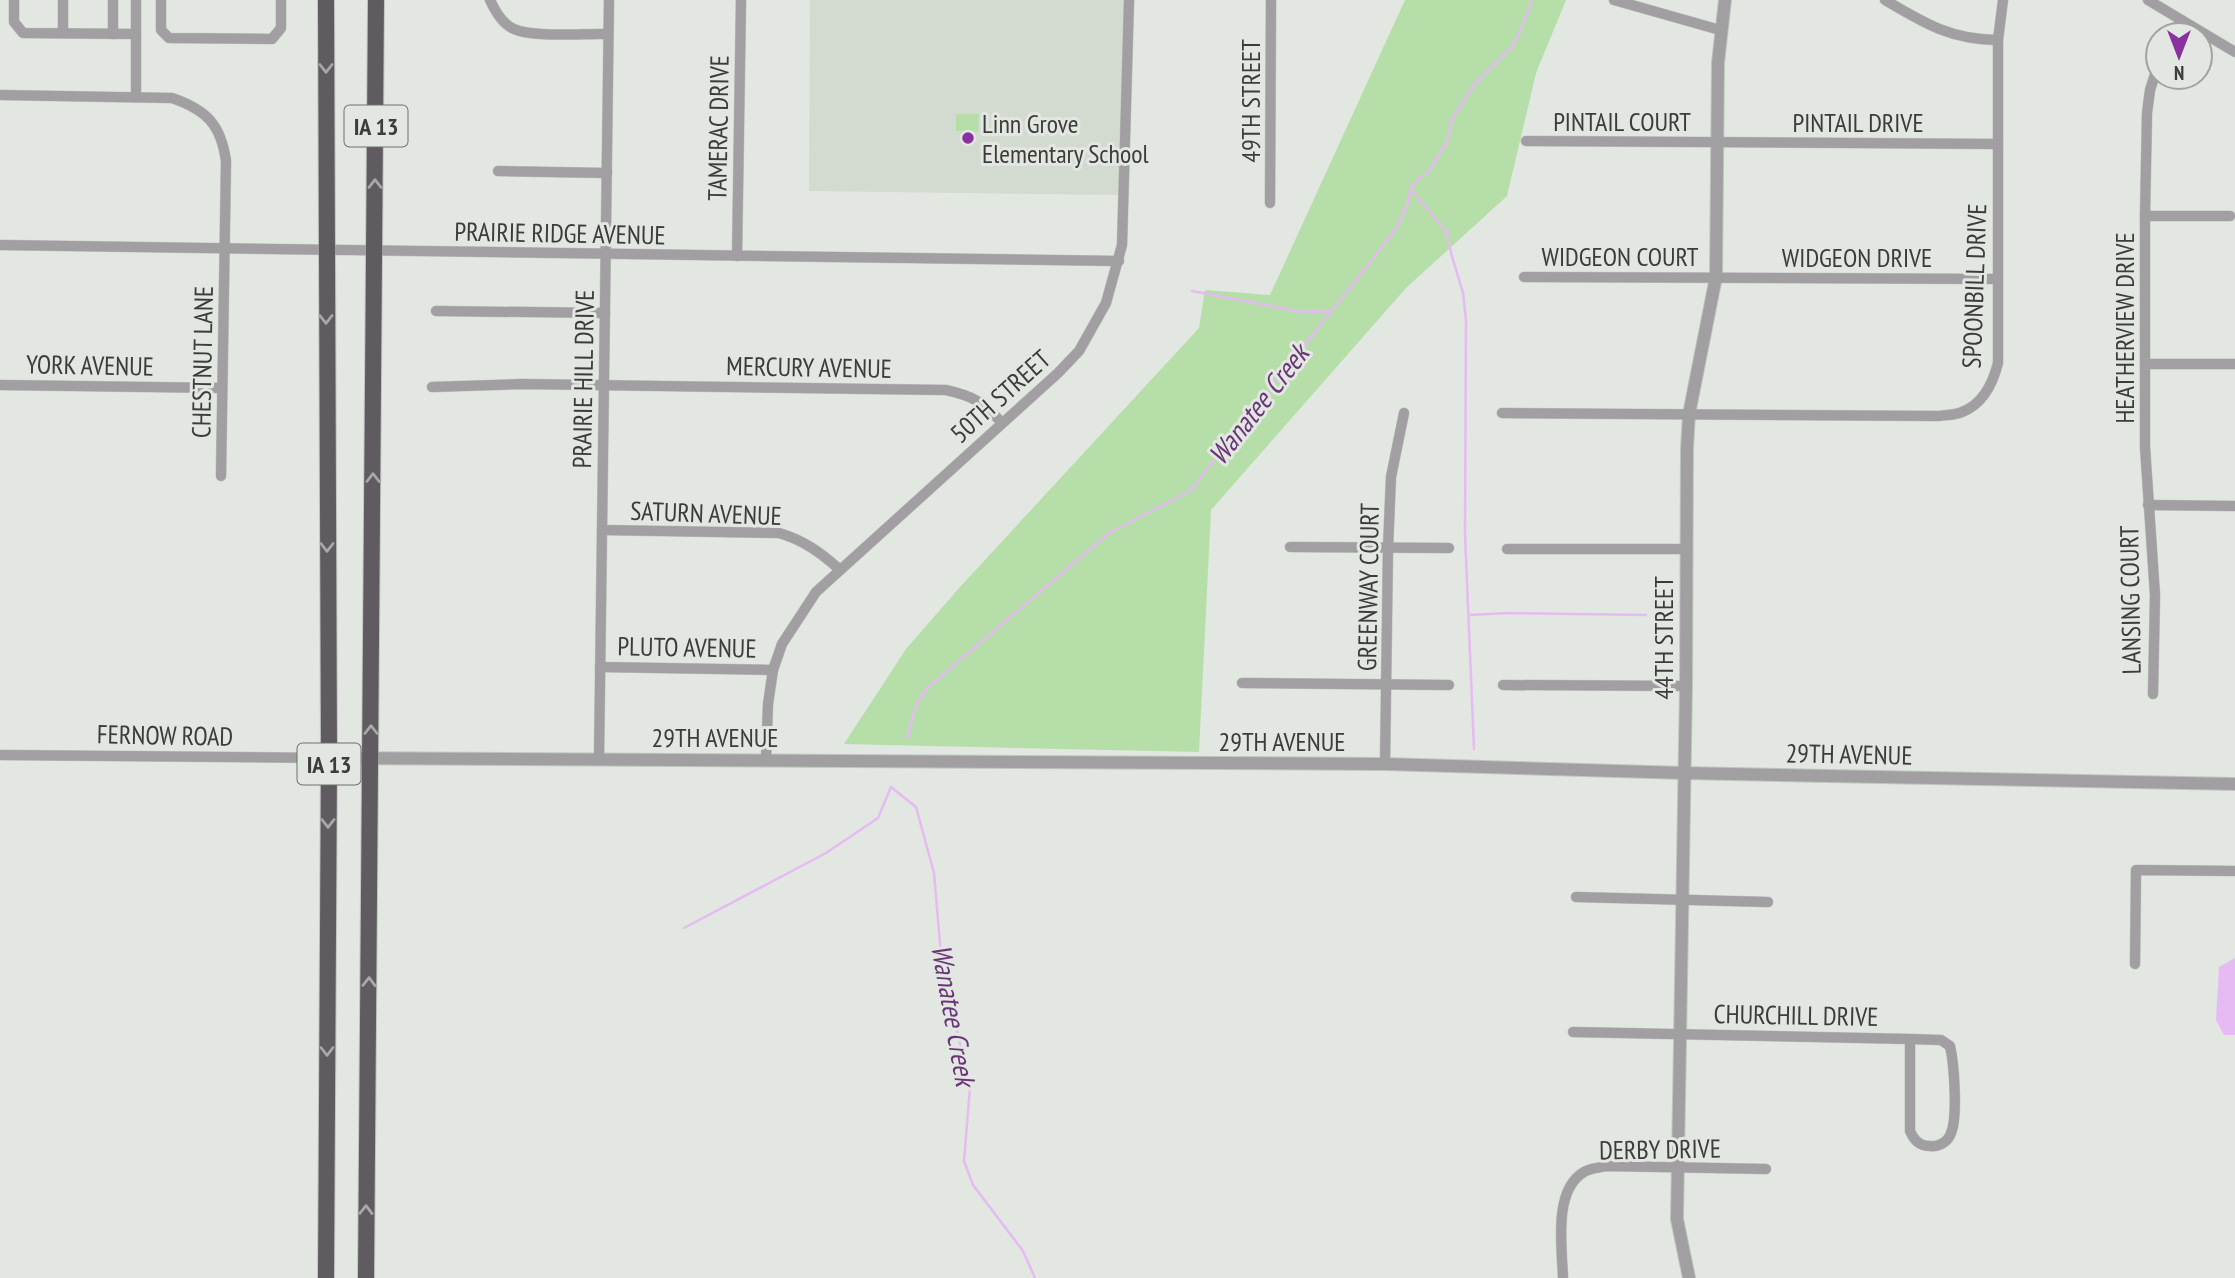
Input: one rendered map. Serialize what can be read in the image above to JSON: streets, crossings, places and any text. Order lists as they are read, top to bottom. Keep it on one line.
{"streets":{"highway":["IA 13"],"street":["49TH STREET","PINTAIL COURT","PINTAIL DRIVE","TAMERAC DRIVE","PRAIRIE RIDGE AVENUE","WIDGEON COURT","WIDGEON DRIVE","SPOONBILL DRIVE","HEATHERVIEW DRIVE","CHESTNUT LANE","YORK AVENUE","MERCURY AVENUE","PRAIRIE HILL DRIVE","50TH STREET","SATURN AVENUE","GREENWAY COURT","LANSING COURT","44TH STREET","PLUTO AVENUE","FERNOW ROAD","29TH AVENUE","CHURCHILL DRIVE","DERBY DRIVE"]},"crossings":[["PINTAIL COURT","PINTAIL DRIVE"],["PINTAIL COURT","44TH STREET"],["PINTAIL DRIVE","SPOONBILL DRIVE"],["PINTAIL DRIVE","44TH STREET"],["IA 13","PRAIRIE RIDGE AVENUE"],["IA 13","FERNOW ROAD"],["IA 13","29TH AVENUE"],["TAMERAC DRIVE","PRAIRIE RIDGE AVENUE"],["PRAIRIE RIDGE AVENUE","CHESTNUT LANE"],["PRAIRIE RIDGE AVENUE","PRAIRIE HILL DRIVE"],["PRAIRIE RIDGE AVENUE","50TH STREET"],["WIDGEON COURT","WIDGEON DRIVE"],["WIDGEON COURT","44TH STREET"],["WIDGEON DRIVE","SPOONBILL DRIVE"],["WIDGEON DRIVE","44TH STREET"],["SPOONBILL DRIVE","44TH STREET"],["HEATHERVIEW DRIVE","LANSING COURT"],["CHESTNUT LANE","YORK AVENUE"],["MERCURY AVENUE","PRAIRIE HILL DRIVE"],["MERCURY AVENUE","50TH STREET"],["PRAIRIE HILL DRIVE","SATURN AVENUE"],["PRAIRIE HILL DRIVE","PLUTO AVENUE"],["PRAIRIE HILL DRIVE","29TH AVENUE"],["50TH STREET","SATURN AVENUE"],["50TH STREET","PLUTO AVENUE"],["50TH STREET","29TH AVENUE"],["GREENWAY COURT","29TH AVENUE"],["44TH STREET","29TH AVENUE"],["44TH STREET","CHURCHILL DRIVE"],["44TH STREET","DERBY DRIVE"],["FERNOW ROAD","29TH AVENUE"]],"water":["Wanatee Creek"],"places":["Linn Grove Elementary School"],"north":"bottom"}
